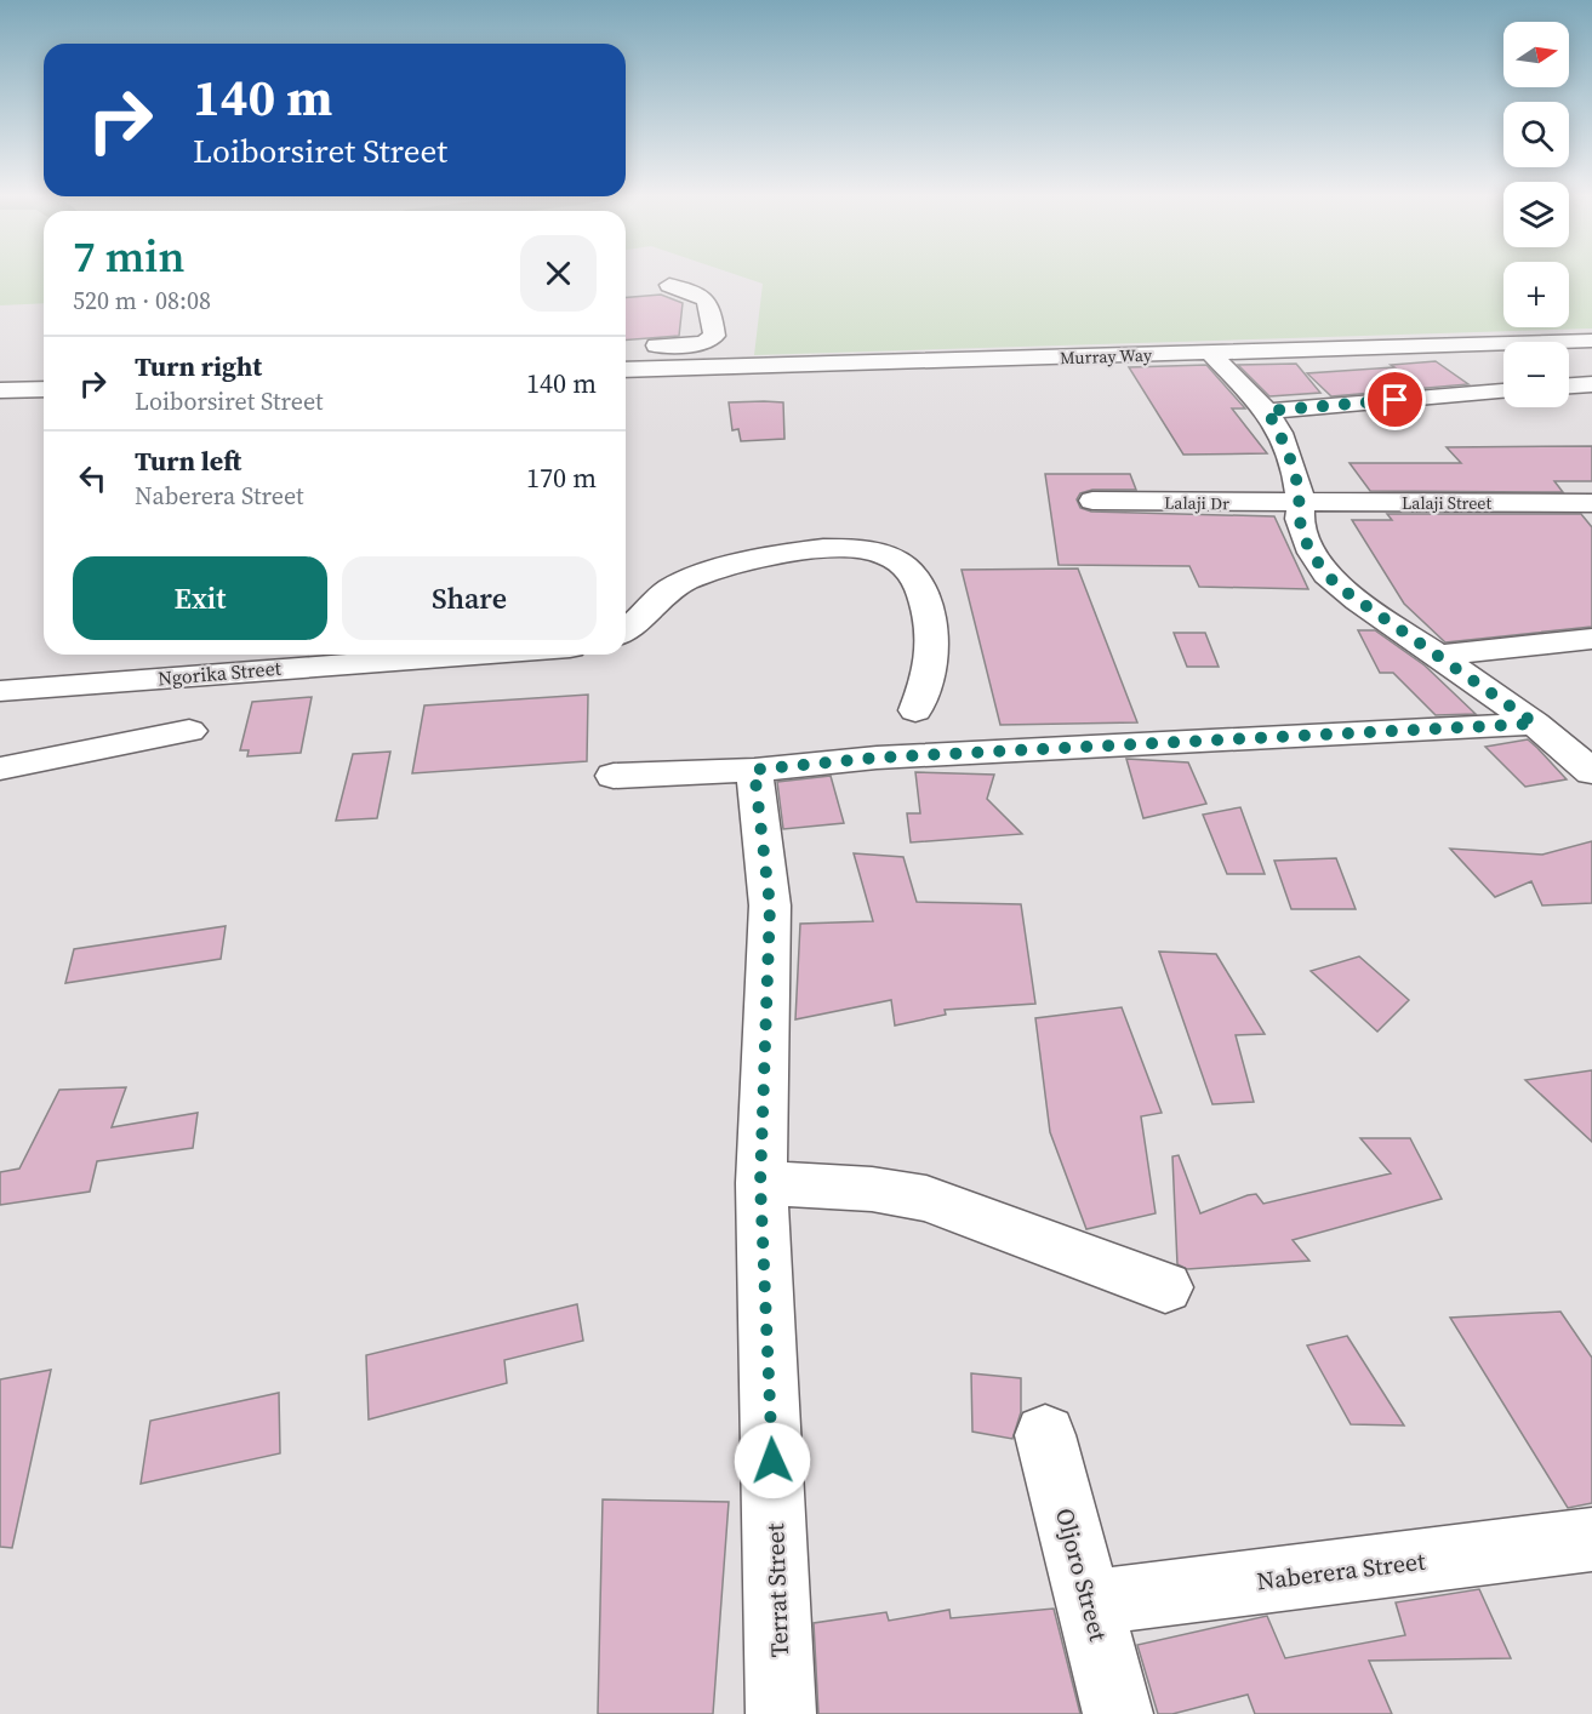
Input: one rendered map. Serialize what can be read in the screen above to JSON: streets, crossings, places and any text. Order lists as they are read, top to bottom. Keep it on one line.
{"streets":{"street":["Murray Way","Lalaji Dr","Lalaji Street","Ngorika Street","Naberera Street","Oljoro Street","Terrat Street"]},"crossings":[["Lalaji Dr","Lalaji Street"],["Naberera Street","Oljoro Street"]],"north":"right","page":{"map_buttons":["+","−"],"turn":["140 m","Loiborsiret Street"],"heading":["7 min","520 m · 08:08"],"list":[{"name":"Turn right","note":"Loiborsiret Street","value":"140 m"},{"name":"Turn left","note":"Naberera Street","value":"170 m"}],"buttons":["Exit","Share"]}}
